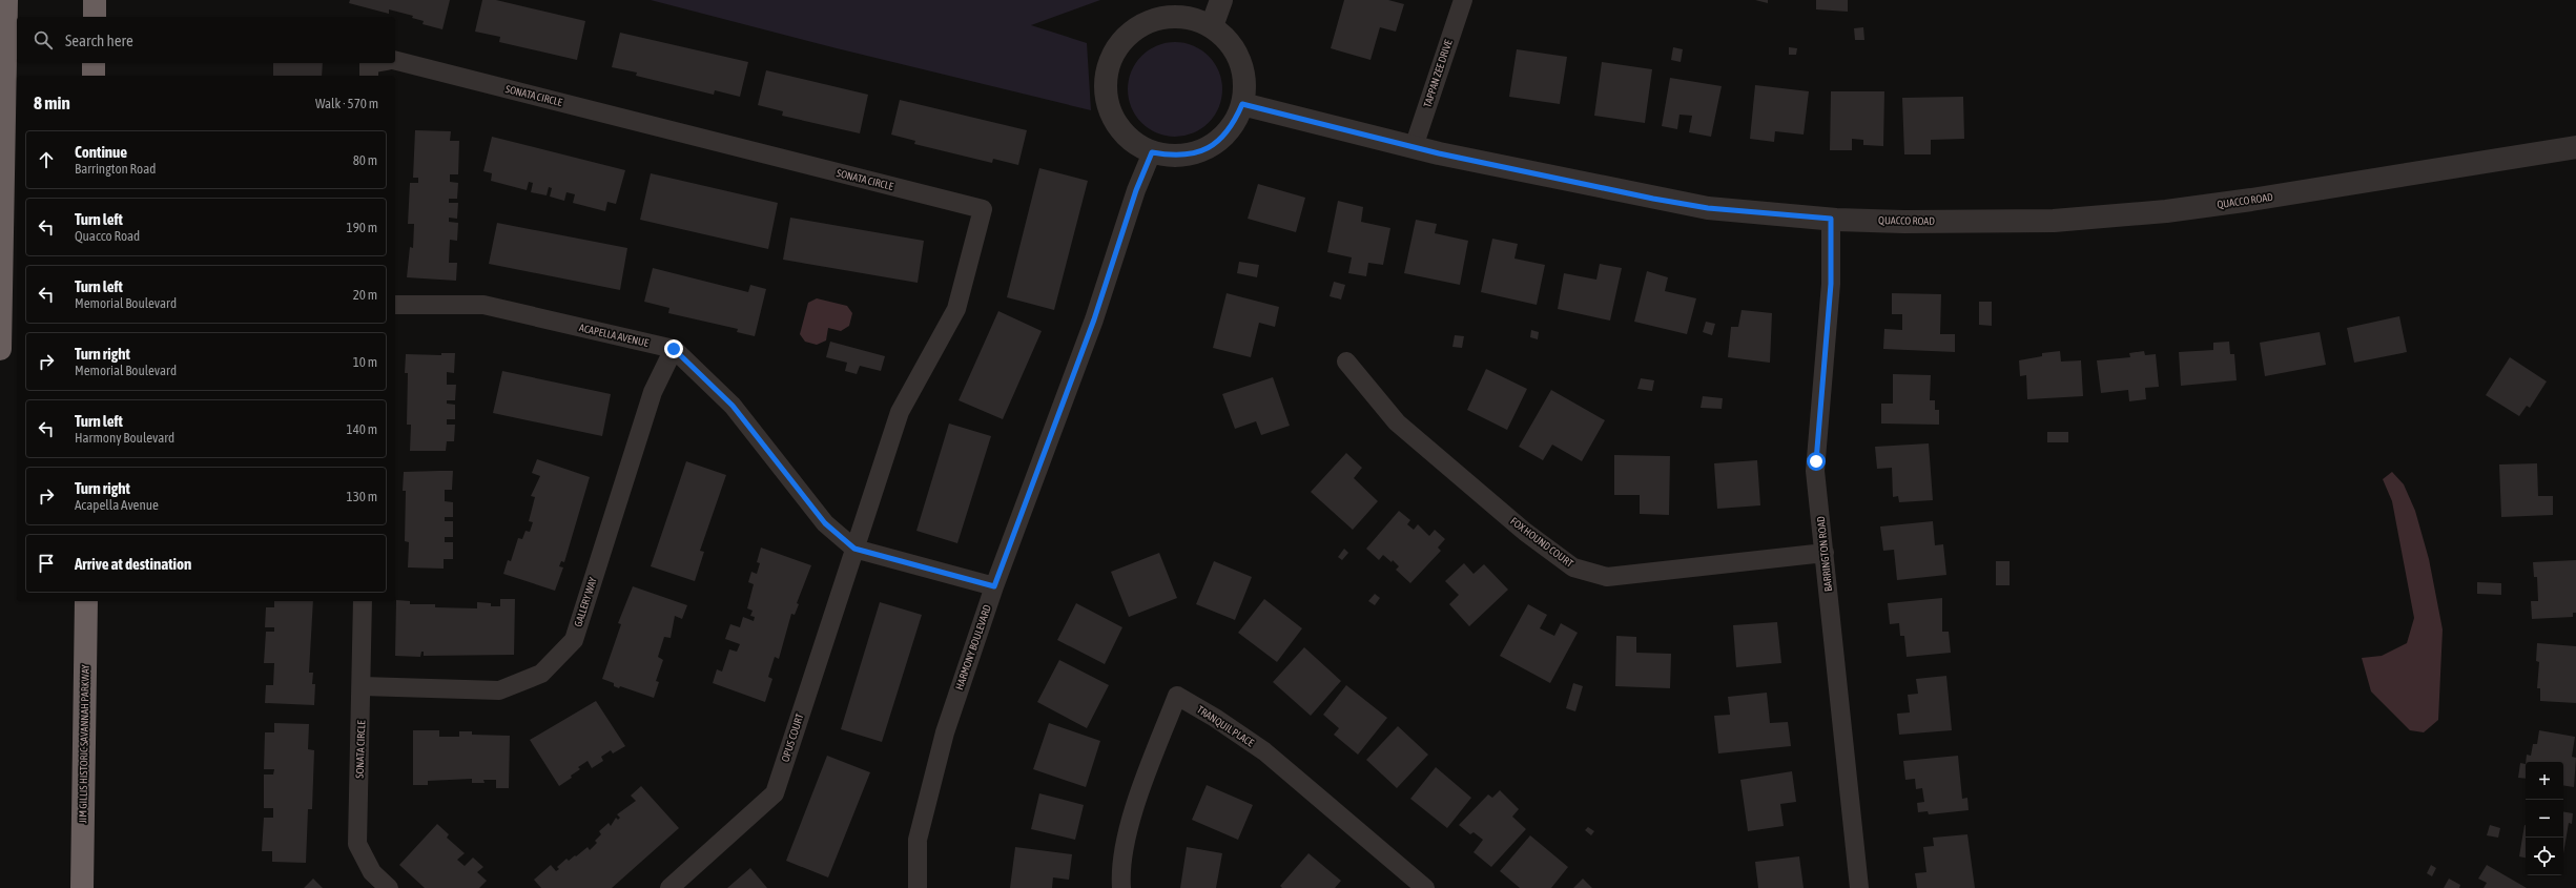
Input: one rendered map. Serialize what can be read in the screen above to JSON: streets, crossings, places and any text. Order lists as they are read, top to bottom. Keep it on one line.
{"streets":{"highway":["JIM GILLIS HISTORIC SAVANNAH PARKWAY"],"street":["TAPPAN ZEE DRIVE","SONATA CIRCLE","QUACCO ROAD","ACAPELLA AVENUE","FOX HOUND COURT","BARRINGTON ROAD","GALLERY WAY","HARMONY BOULEVARD","TRANQUIL PLACE","OPUS COURT"]},"crossings":[["TAPPAN ZEE DRIVE","QUACCO ROAD"],["SONATA CIRCLE","GALLERY WAY"],["SONATA CIRCLE","OPUS COURT"],["QUACCO ROAD","BARRINGTON ROAD"],["QUACCO ROAD","HARMONY BOULEVARD"],["ACAPELLA AVENUE","GALLERY WAY"],["FOX HOUND COURT","BARRINGTON ROAD"]],"page":{"search":"Search here","heading":["8 min","Walk · 570 m"],"list":[["Continue","Barrington Road","80 m"],["Turn left","Quacco Road","190 m"],["Turn left","Memorial Boulevard","20 m"],["Turn right","Memorial Boulevard","10 m"],["Turn left","Harmony Boulevard","140 m"],["Turn right","Acapella Avenue","130 m"],"Arrive at destination"],"map_buttons":["+","−"]}}
